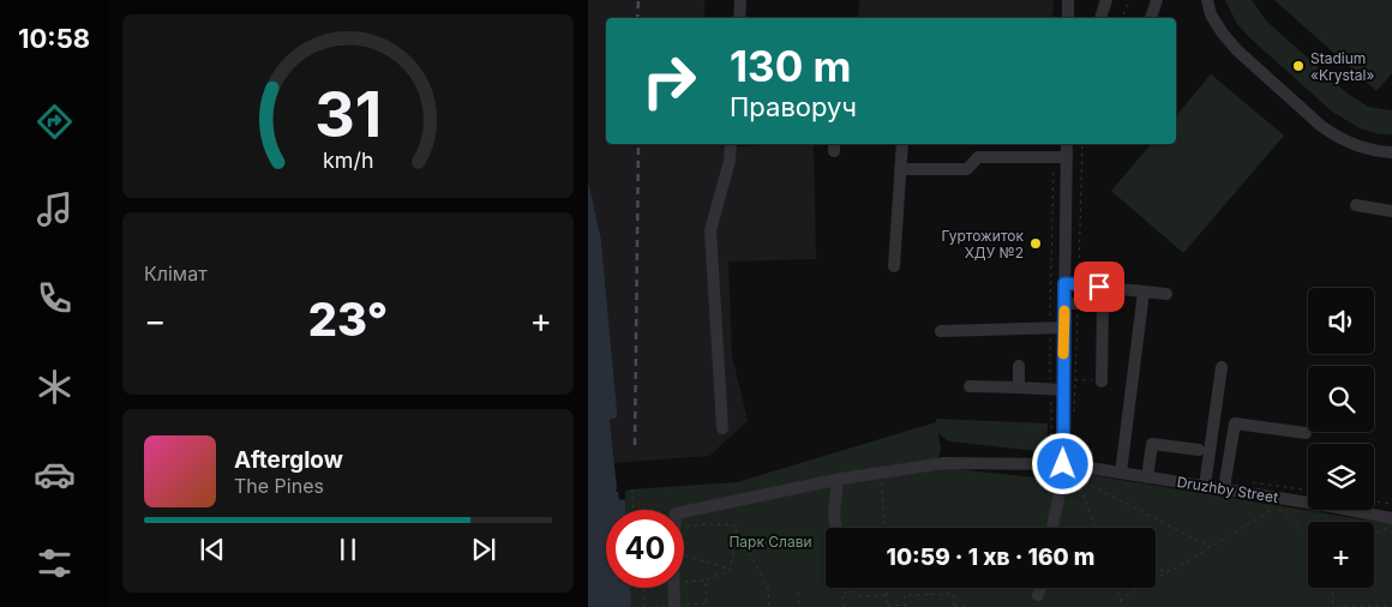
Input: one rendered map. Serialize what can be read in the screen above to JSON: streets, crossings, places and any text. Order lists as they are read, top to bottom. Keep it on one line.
{"streets":{"street":["Druzhby Street"]},"parks":["Парк Слави"],"places":["Stadium «Krystal»","Гуртожиток ХДУ №2"],"page":{"tabs":"10:58","turn":["130 m","Праворуч"],"tile":"Клімат","map_buttons":"+","heat":["−","23°","+"],"song":["Afterglow","The Pines"],"limit":"40","trip":"10:59 · 1 хв · 160 m","gauge":["31","km/h"]}}
